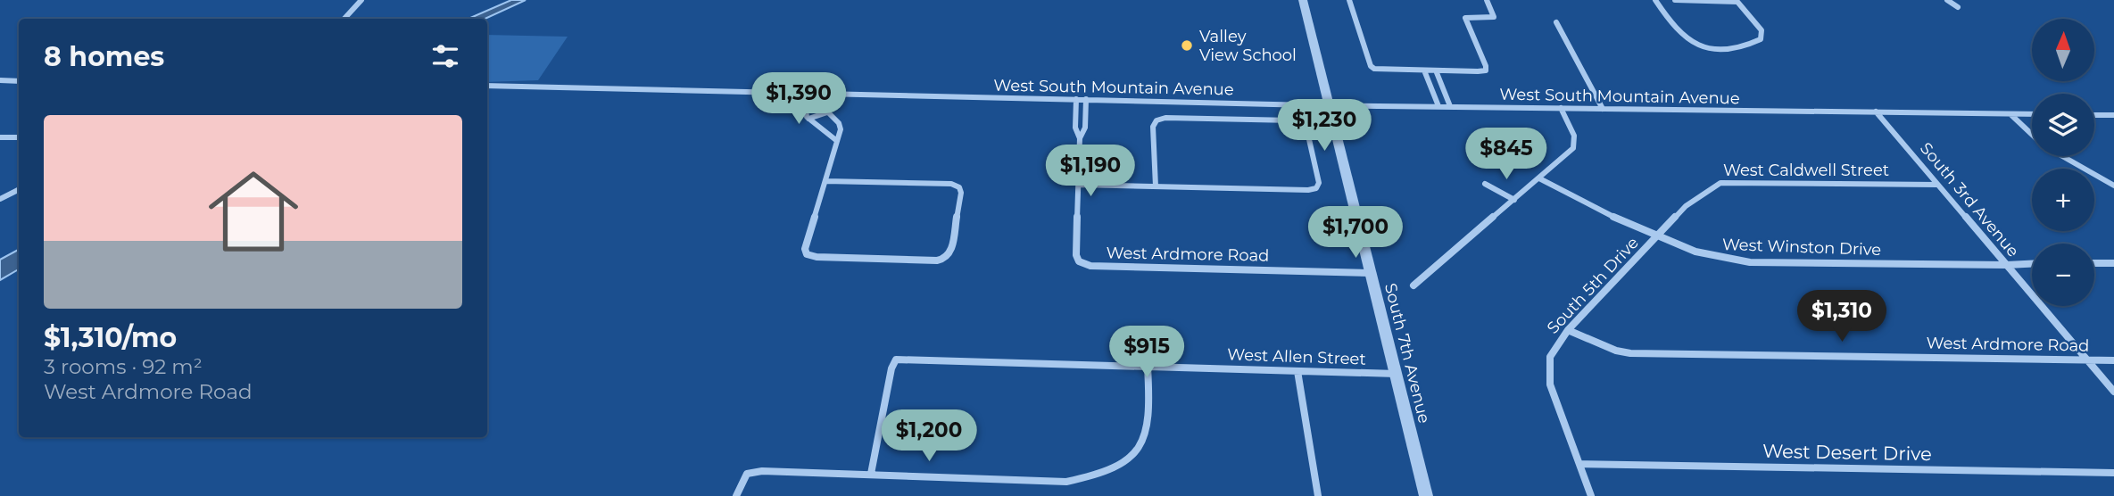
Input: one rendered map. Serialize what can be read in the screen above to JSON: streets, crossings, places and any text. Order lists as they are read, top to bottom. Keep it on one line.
{"streets":{"street":["West South Mountain Avenue","West Caldwell Street","South 3rd Avenue","West Winston Drive","West Ardmore Road","South 5th Drive","South 7th Avenue","West Allen Street","West Desert Drive"]},"crossings":[["West South Mountain Avenue","South 3rd Avenue"],["West South Mountain Avenue","South 7th Avenue"],["West Caldwell Street","South 3rd Avenue"],["West Caldwell Street","West Winston Drive"],["West Caldwell Street","South 5th Drive"],["South 3rd Avenue","West Winston Drive"],["South 3rd Avenue","West Ardmore Road"],["West Winston Drive","South 5th Drive"],["West Ardmore Road","South 5th Drive"],["West Ardmore Road","South 7th Avenue"],["South 5th Drive","West Desert Drive"],["South 7th Avenue","West Allen Street"]],"places":["Valley View School"],"north":"top","page":{"map_buttons":["+","−"],"heading":"8 homes","price":["$1,390","$1,230","$845","$1,190","$1,700","$1,310","$915","$1,200"],"list":[{"name":"$1,310/mo","note":"3 rooms · 92 m² · West Ardmore Road"}]}}
